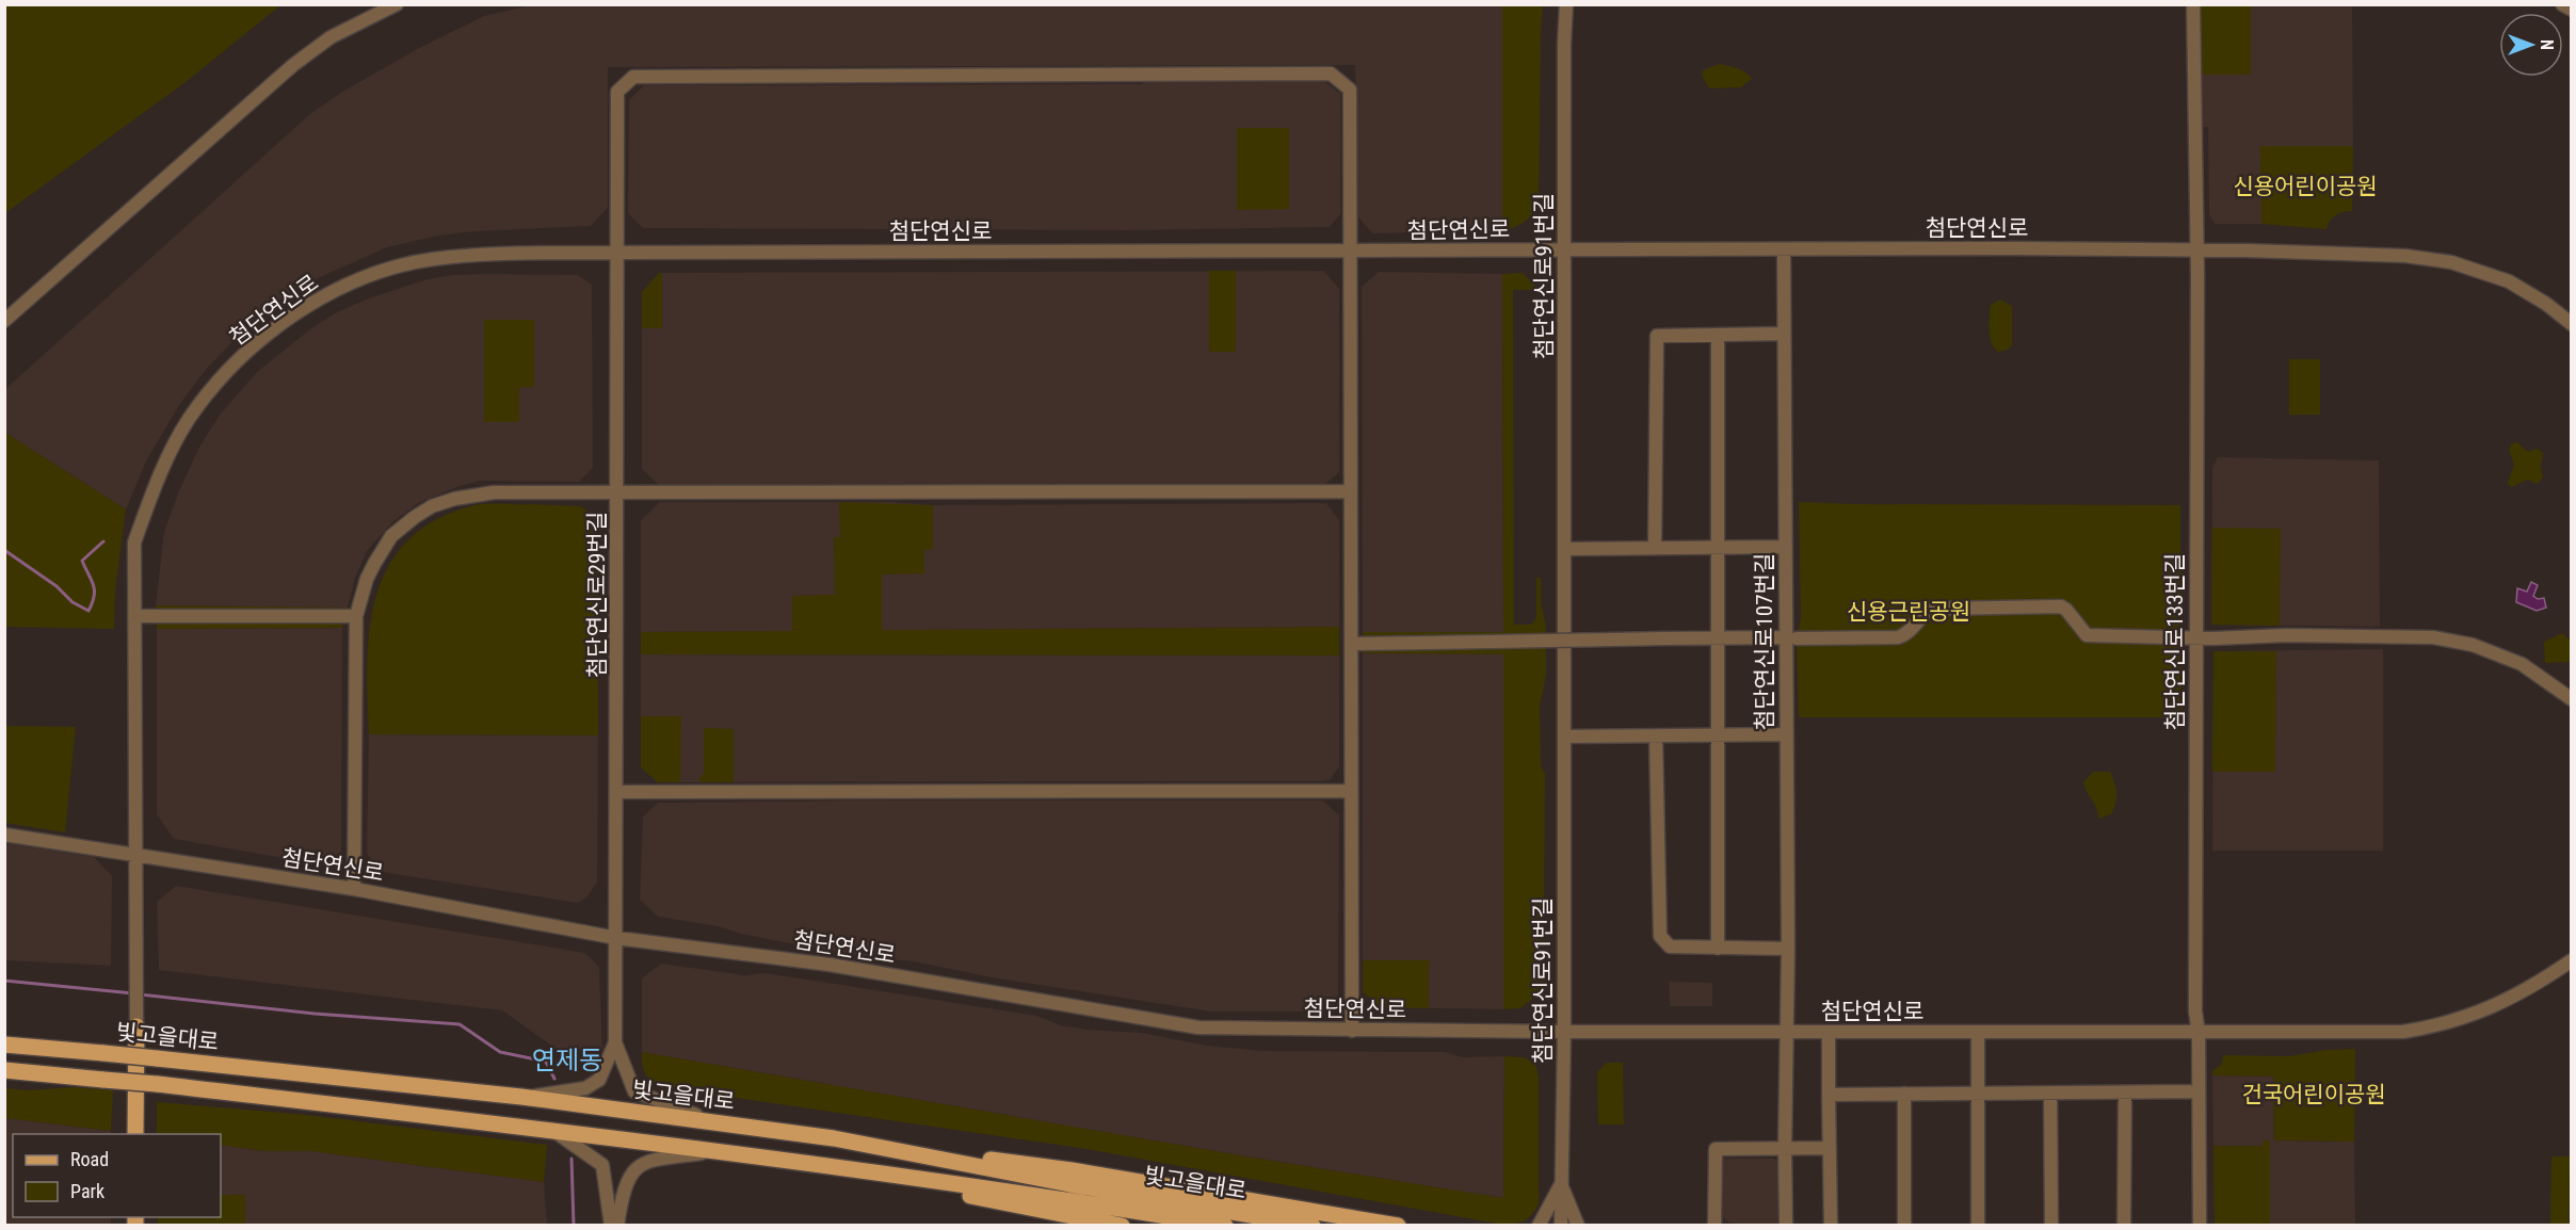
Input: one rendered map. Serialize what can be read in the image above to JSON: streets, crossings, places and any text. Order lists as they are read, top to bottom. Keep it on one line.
{"streets":{"main road":["빛고을대로"],"street":["첨단연신로","첨단연신로91번길","첨단연신로29번길","첨단연신로107번길","첨단연신로133번길"]},"crossings":[["첨단연신로","첨단연신로91번길"],["첨단연신로","첨단연신로29번길"],["첨단연신로","첨단연신로107번길"],["첨단연신로","첨단연신로133번길"]],"districts":["연제동"],"parks":["신용어린이공원","신용근린공원","건국어린이공원"],"legend":["Road","Park"],"north":"right"}
